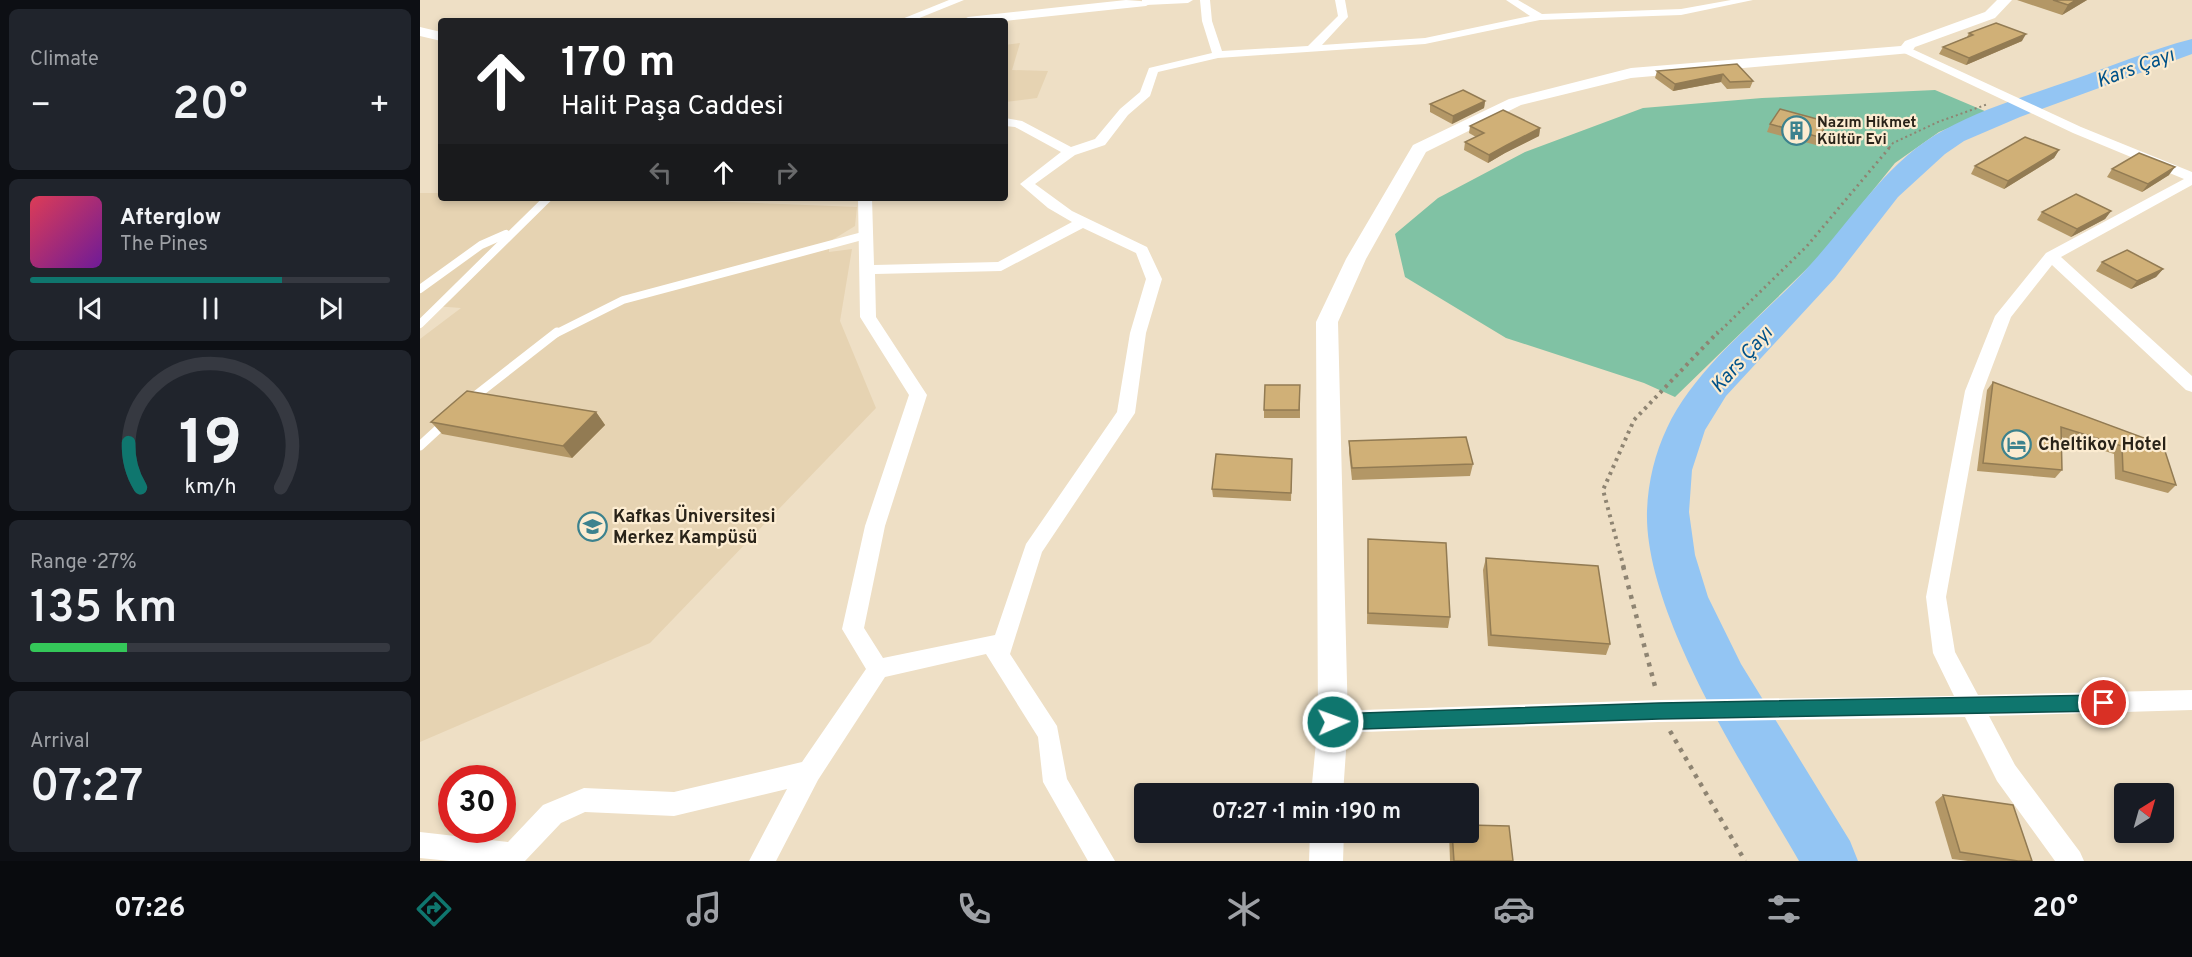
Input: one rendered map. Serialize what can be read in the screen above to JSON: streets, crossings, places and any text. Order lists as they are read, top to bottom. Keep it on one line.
{"water":["Kars Çayı"],"places":{"building":["Nazım Hikmet Kültür Evi"],"hotel":["Cheltikov Hotel"],"school or university":["Kafkas Üniversitesi Merkez Kampüsü"]},"north":"top right","page":{"tile":["Climate",["Range · 27%","135 km"],["Arrival","07:27"]],"turn":["170 m","Halit Paşa Caddesi"],"heat":["−","20°","+"],"song":["Afterglow","The Pines"],"limit":"30","trip":"07:27 · 1 min · 190 m","tabs":["07:26","20°"],"gauge":["19","km/h"]}}
